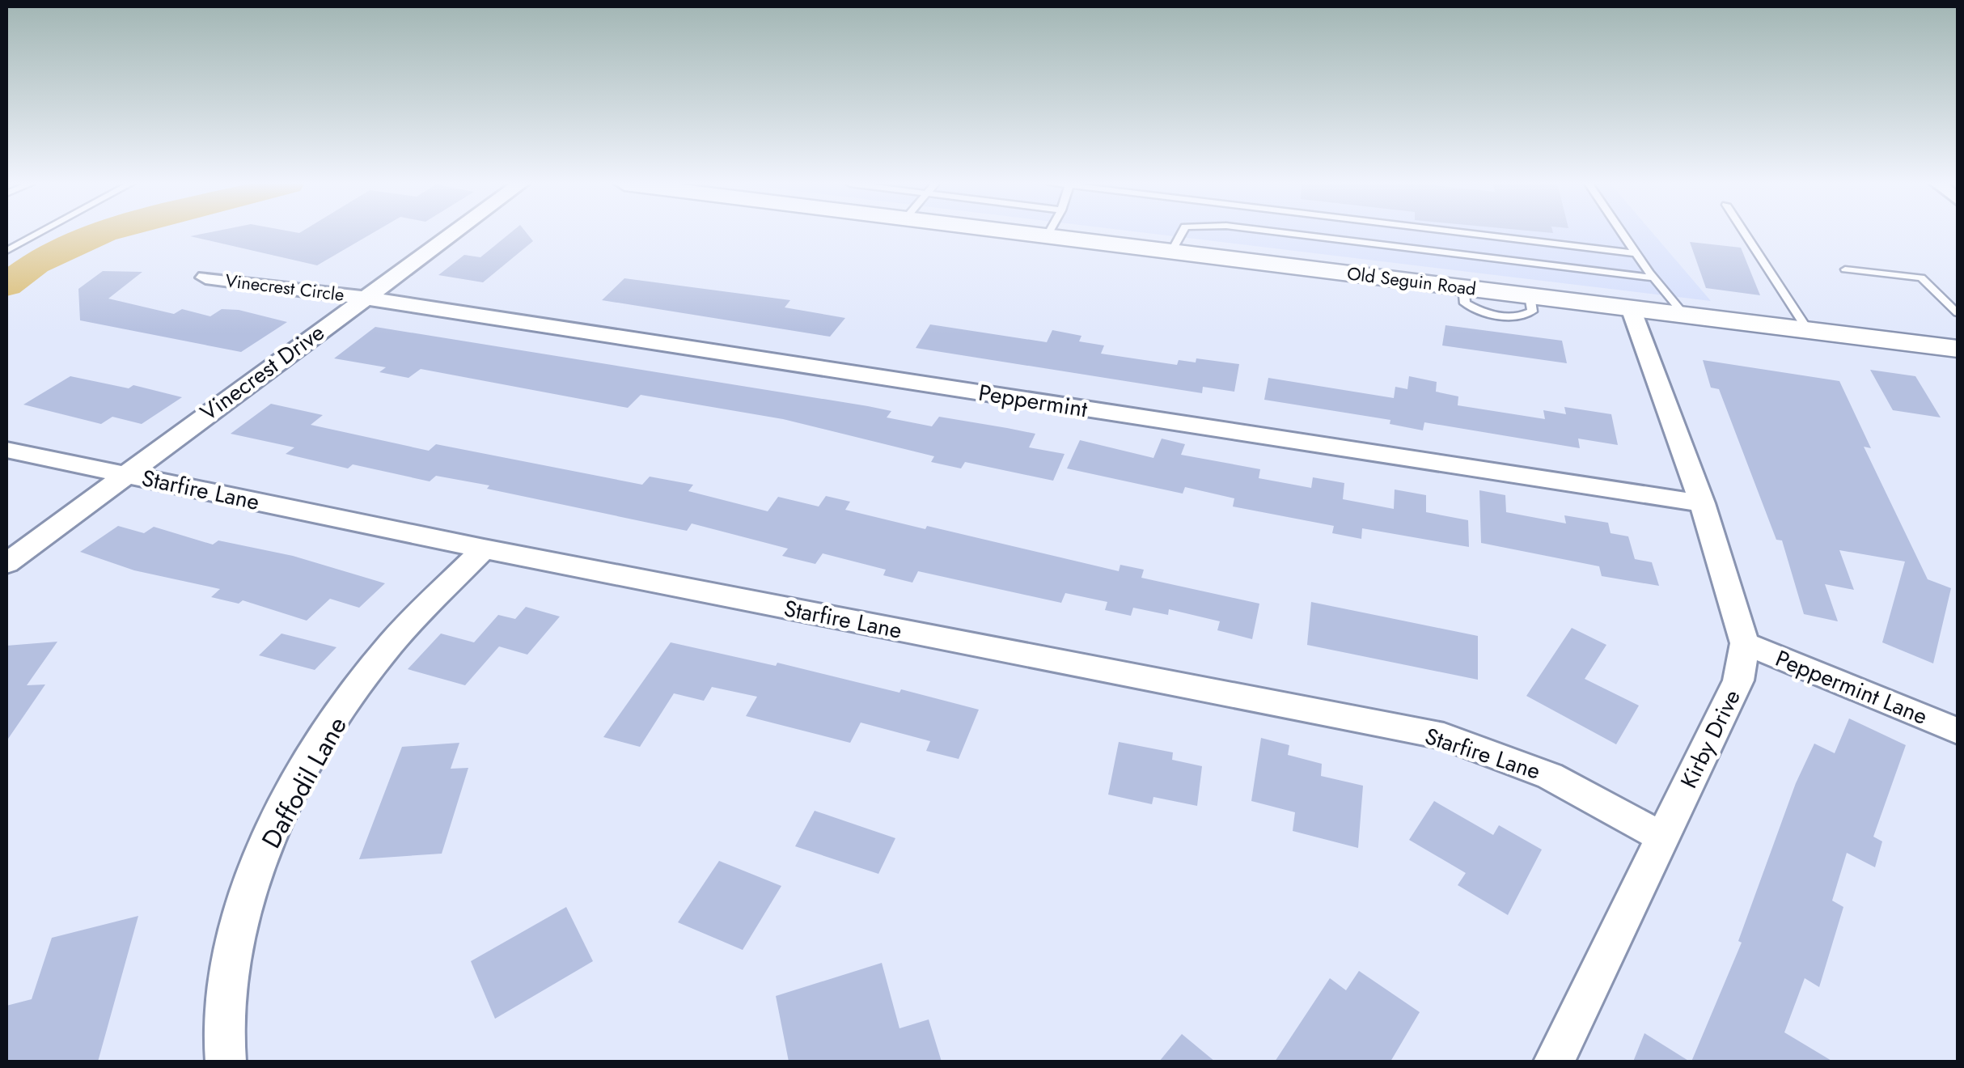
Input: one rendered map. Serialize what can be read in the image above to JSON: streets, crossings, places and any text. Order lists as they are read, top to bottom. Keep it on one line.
{"streets":{"street":["Old Seguin Road","Vinecrest Circle","Vinecrest Drive","Peppermint","Starfire Lane","Peppermint Lane","Kirby Drive","Daffodil Lane"]},"crossings":[["Old Seguin Road","Kirby Drive"],["Vinecrest Circle","Vinecrest Drive"],["Vinecrest Circle","Peppermint"],["Vinecrest Drive","Peppermint"],["Vinecrest Drive","Starfire Lane"],["Peppermint","Kirby Drive"],["Starfire Lane","Kirby Drive"],["Starfire Lane","Daffodil Lane"],["Peppermint Lane","Kirby Drive"]]}
